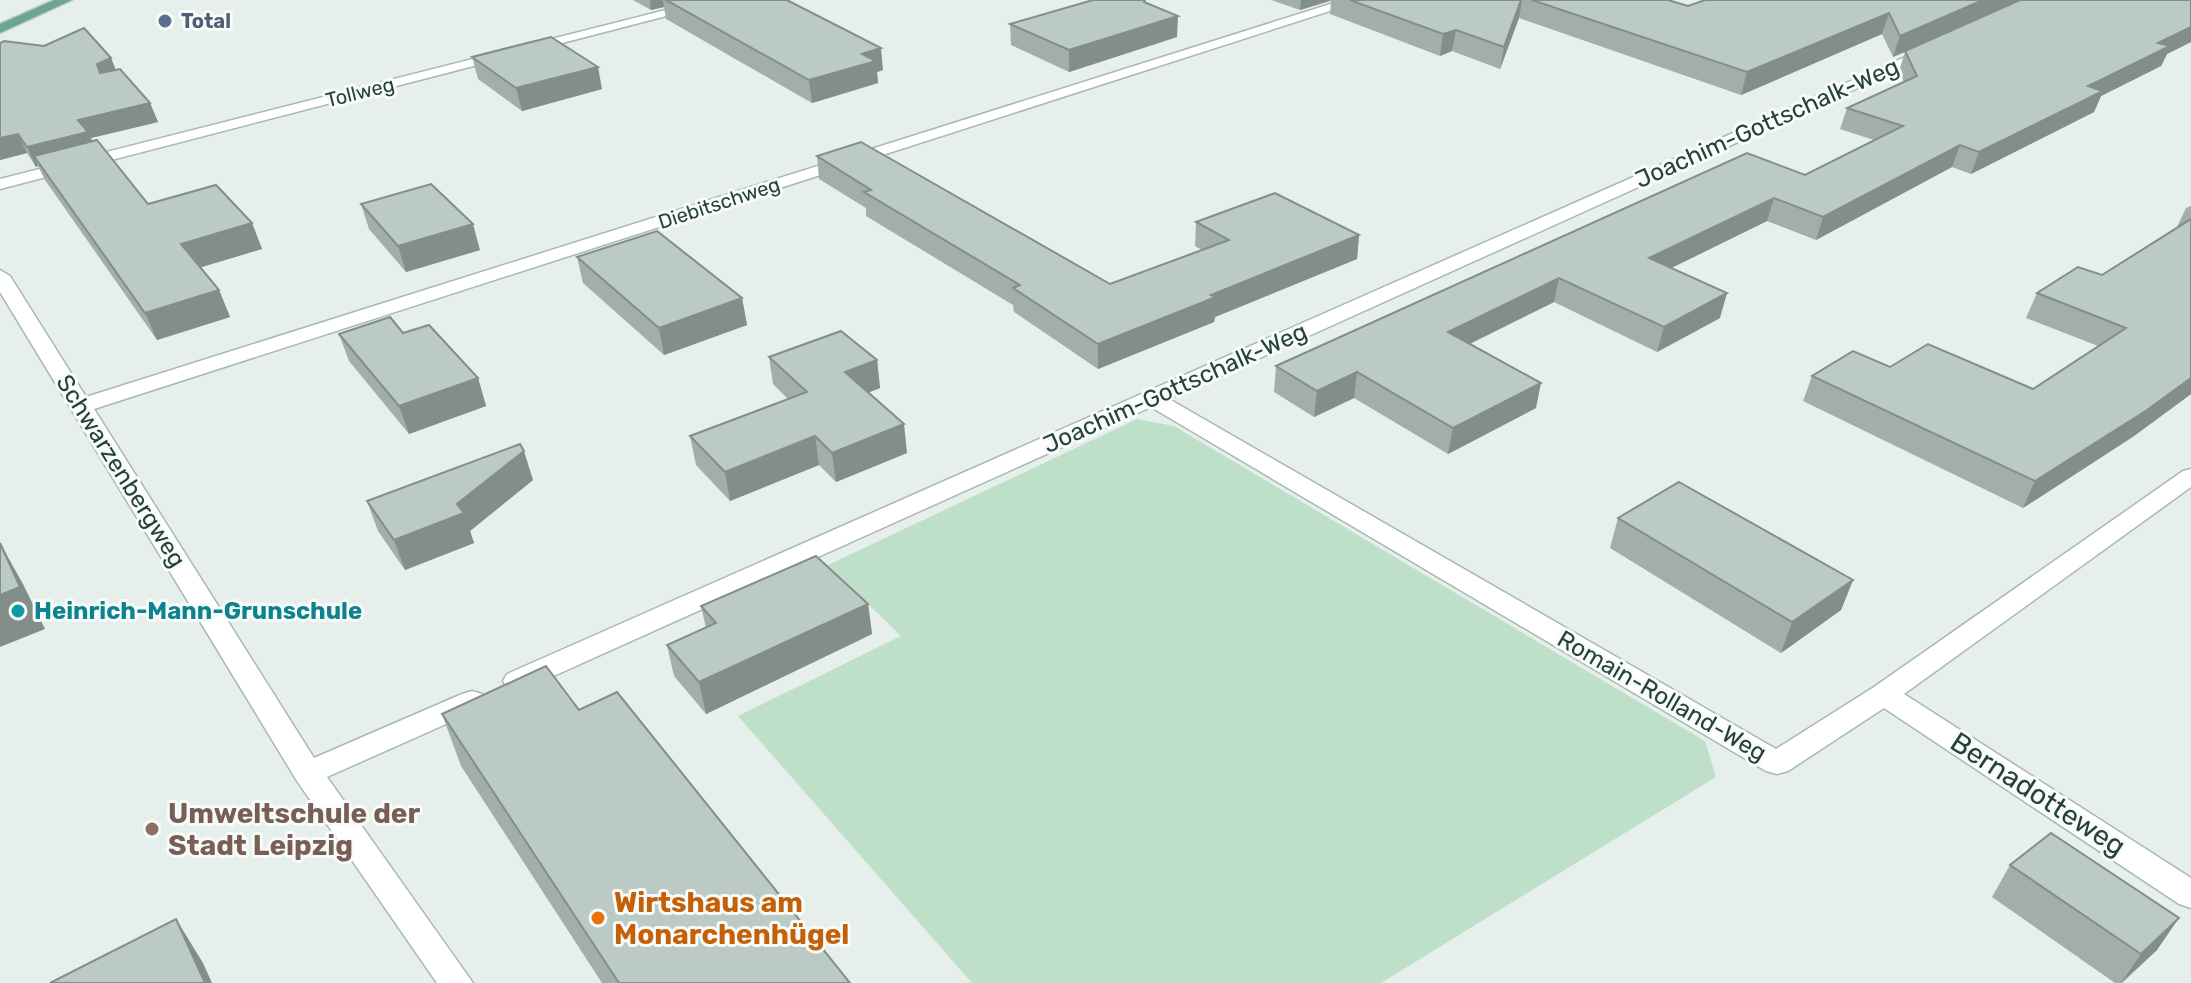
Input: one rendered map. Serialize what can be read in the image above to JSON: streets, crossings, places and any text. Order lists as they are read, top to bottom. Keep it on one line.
{"streets":{"street":["Tollweg","Joachim-Gottschalk-Weg","Diebitschweg","Schwarzenbergweg","Romain-Rolland-Weg","Bernadotteweg"]},"crossings":[["Joachim-Gottschalk-Weg","Schwarzenbergweg"],["Joachim-Gottschalk-Weg","Romain-Rolland-Weg"],["Diebitschweg","Schwarzenbergweg"],["Romain-Rolland-Weg","Bernadotteweg"]],"places":["Total","Heinrich-Mann-Grunschule","Umweltschule der Stadt Leipzig","Wirtshaus am Monarchenhügel"]}
